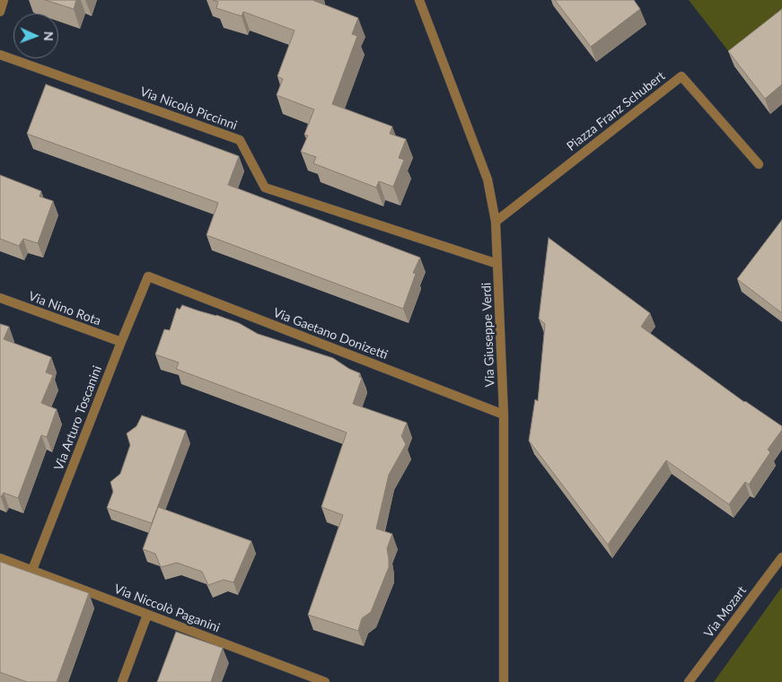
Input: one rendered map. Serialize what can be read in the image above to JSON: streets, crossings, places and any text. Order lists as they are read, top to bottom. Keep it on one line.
{"streets":{"street":["Via Nicolò Piccinni","Piazza Franz Schubert","Via Nino Rota","Via Gaetano Donizetti","Via Giuseppe Verdi","Via Arturo Toscanini","Via Niccolò Paganini","Via Mozart"]},"crossings":[["Via Nicolò Piccinni","Via Giuseppe Verdi"],["Piazza Franz Schubert","Via Giuseppe Verdi"],["Via Nino Rota","Via Arturo Toscanini"],["Via Gaetano Donizetti","Via Giuseppe Verdi"],["Via Gaetano Donizetti","Via Arturo Toscanini"],["Via Arturo Toscanini","Via Niccolò Paganini"]],"north":"right"}
